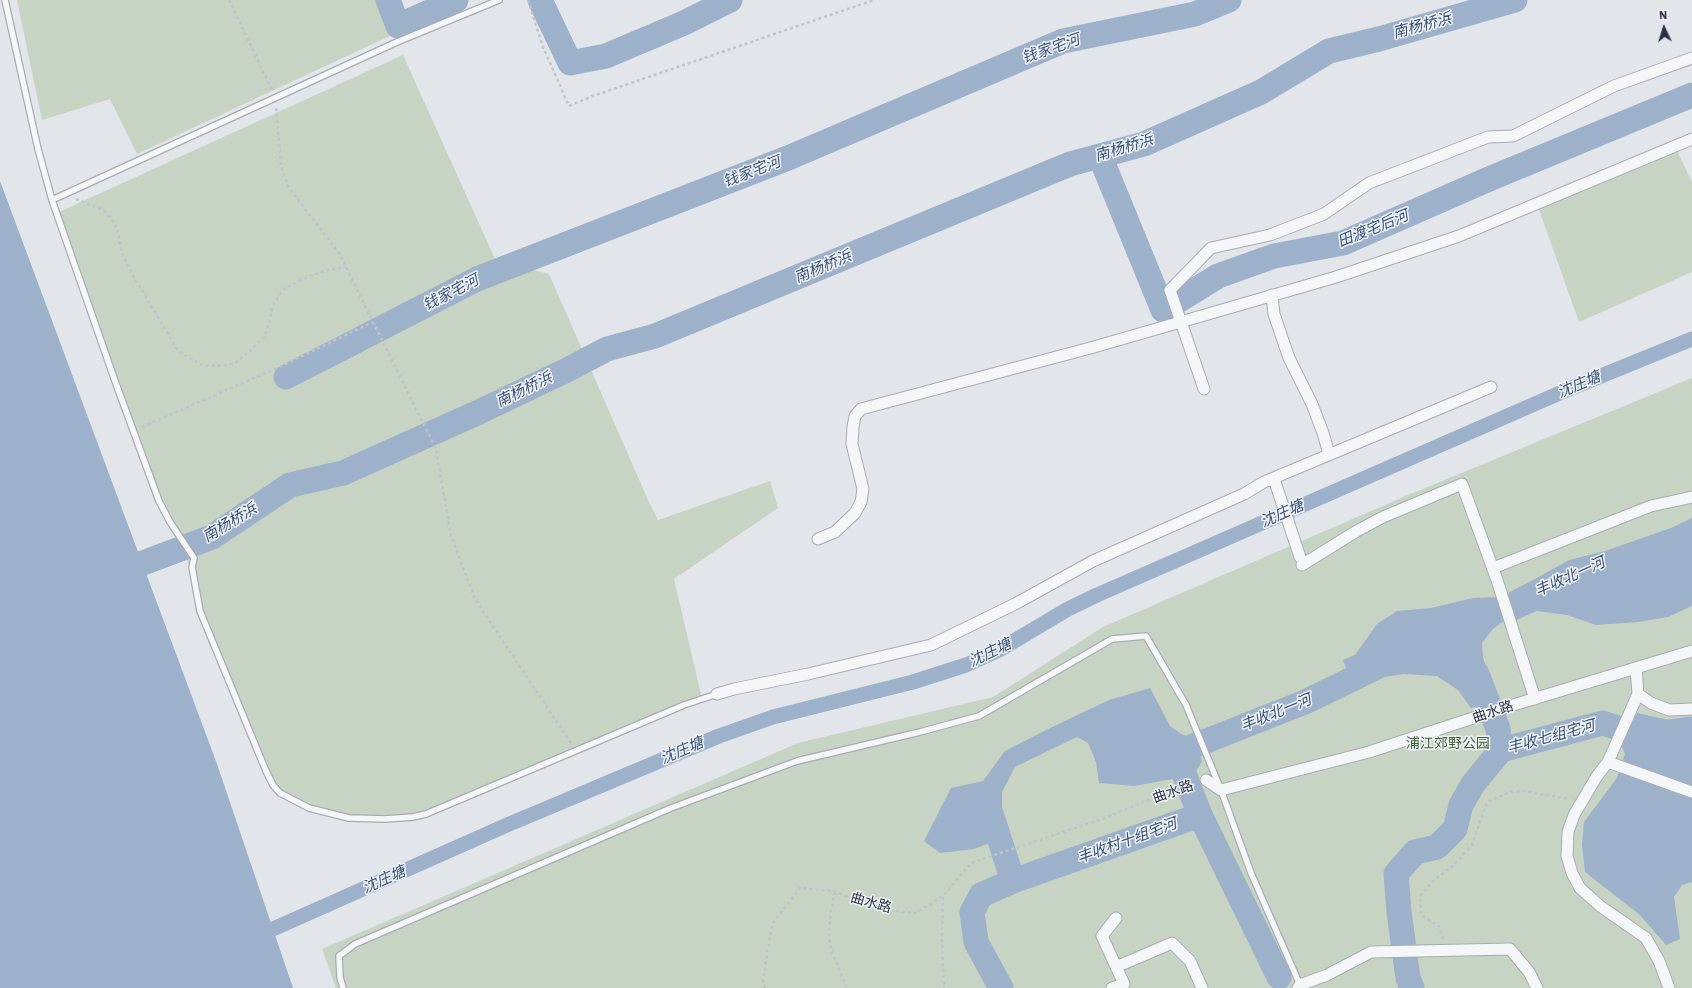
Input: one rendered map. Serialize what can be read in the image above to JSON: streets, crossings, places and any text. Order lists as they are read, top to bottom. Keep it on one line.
{"streets":{"street":["曲水路"]},"water":["南杨桥浜","钱家宅河","田渡宅后河","沈庄塘","丰收北一河","丰收七组宅河","丰收村十组宅河"],"parks":["浦江郊野公园"],"north":"top"}
